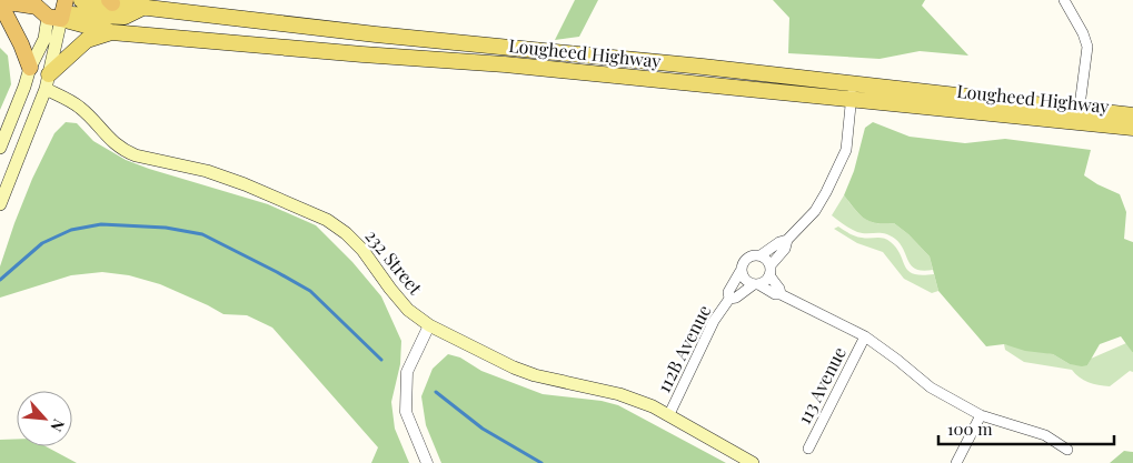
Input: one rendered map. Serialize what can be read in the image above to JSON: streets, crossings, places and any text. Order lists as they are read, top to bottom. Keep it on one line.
{"streets":{"highway":["Lougheed Highway"],"main road":["232 Street"],"street":["112B Avenue","113 Avenue"]},"crossings":[["232 Street","112B Avenue"]],"scale_bar":"100 m","north":"bottom right"}
